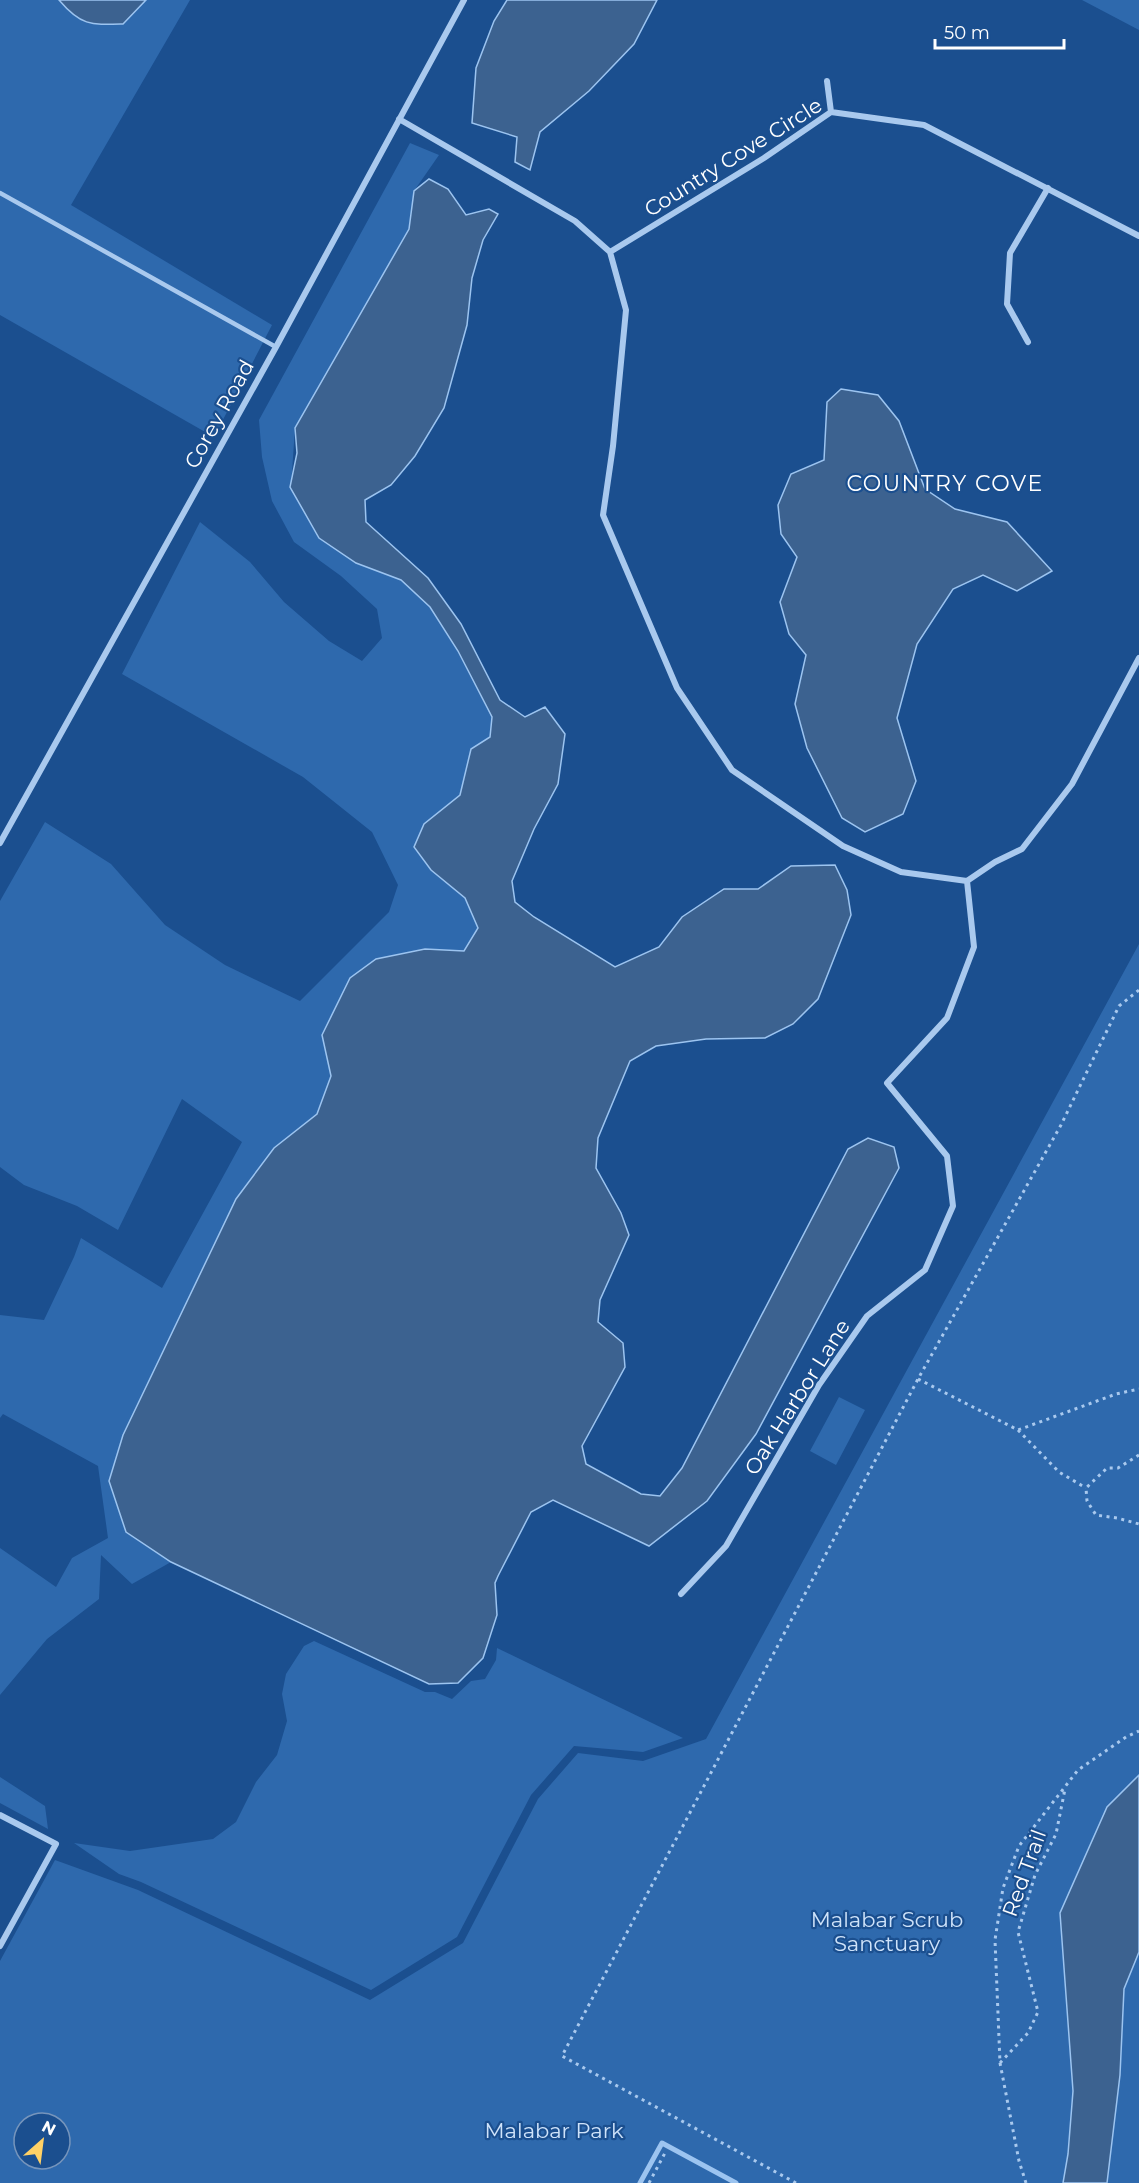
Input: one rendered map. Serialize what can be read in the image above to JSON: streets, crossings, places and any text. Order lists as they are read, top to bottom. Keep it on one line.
{"streets":{"street":["Country Cove Circle","Corey Road","Oak Harbor Lane"],"path":["Red Trail"]},"districts":["COUNTRY COVE"],"parks":["Malabar Scrub Sanctuary","Malabar Park"],"scale_bar":"50 m","north":"top right"}
